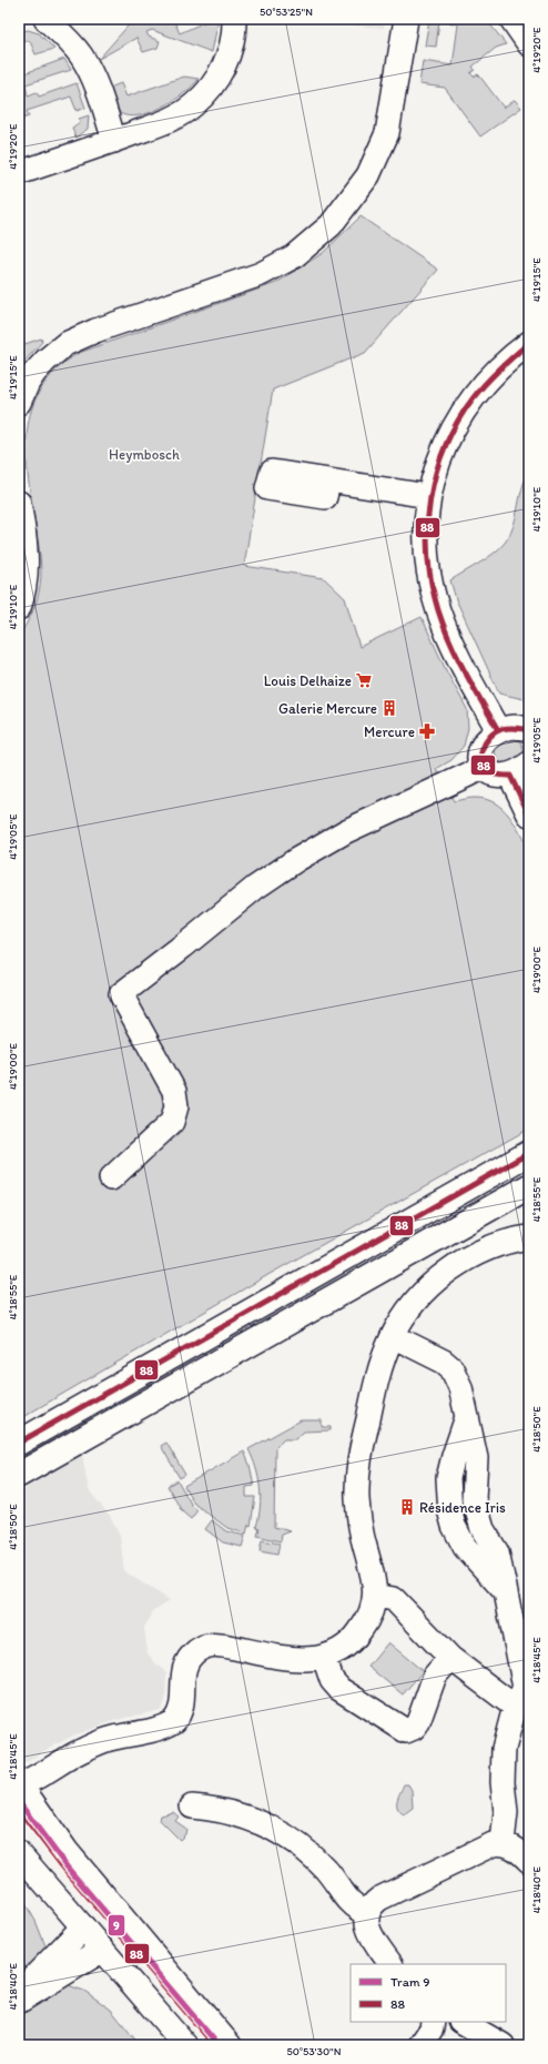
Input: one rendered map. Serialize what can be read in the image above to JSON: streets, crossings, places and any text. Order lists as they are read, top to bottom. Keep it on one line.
{"parks":["Heymbosch"],"places":{"supermarket":["Louis Delhaize"],"building":["Galerie Mercure","Résidence Iris"],"pharmacy":["Mercure"]},"lines":["transit line 88","tram line 9"],"legend":["Tram 9","88"],"coordinates":["50°53'25\"N","4°19'20\"E","4°19'15\"E","4°19'10\"E","4°19'05\"E","4°19'00\"E","4°18'55\"E","4°18'50\"E","4°18'45\"E","4°18'40\"E","50°53'30\"N"]}
